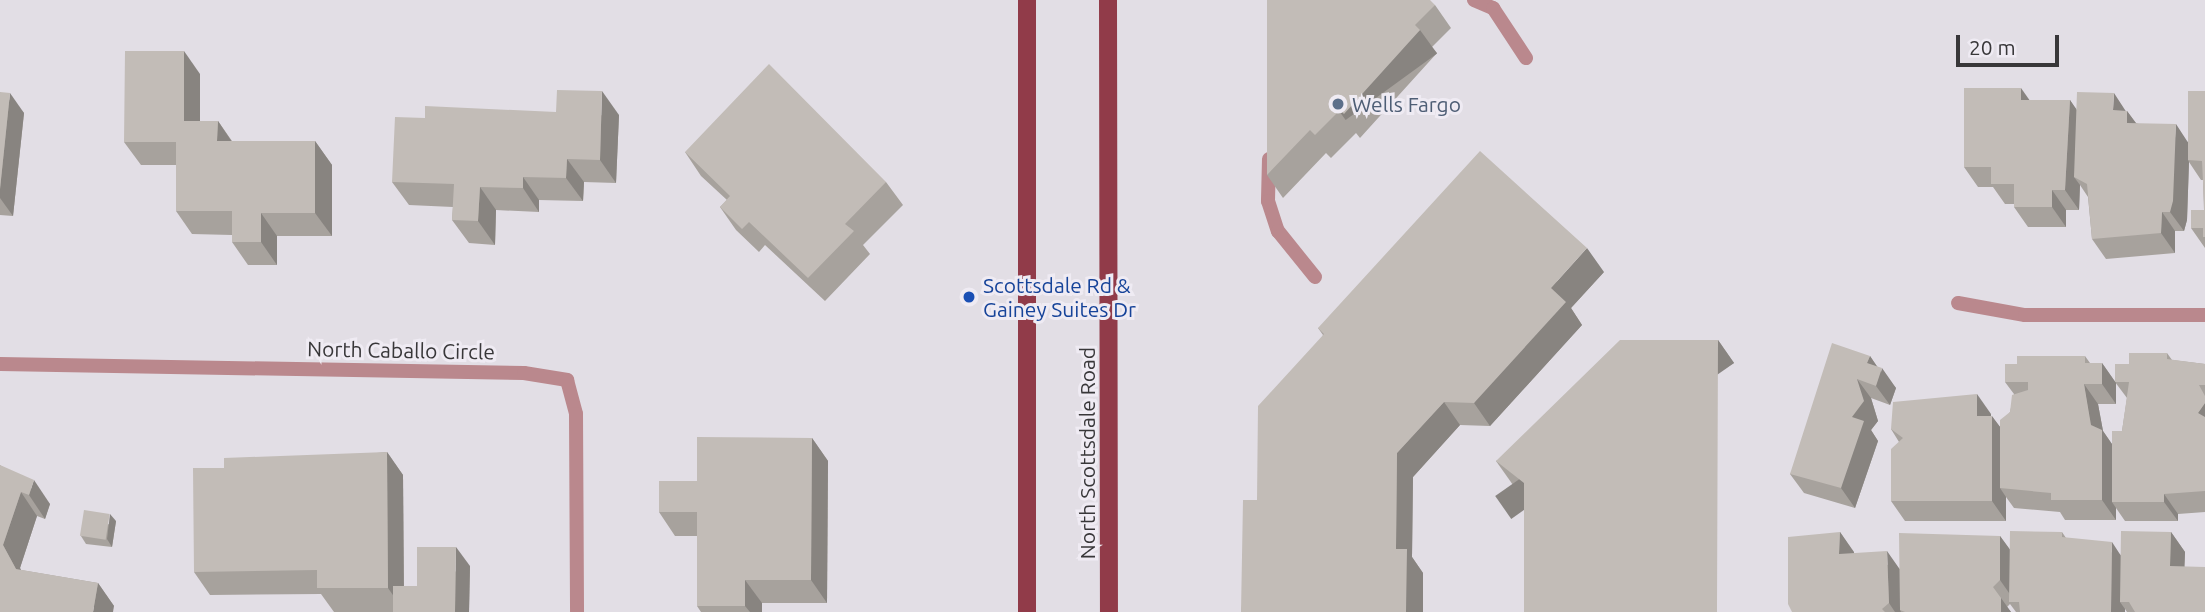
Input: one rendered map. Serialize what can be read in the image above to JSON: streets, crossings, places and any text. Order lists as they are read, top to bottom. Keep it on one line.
{"streets":{"main road":["North Scottsdale Road"],"street":["North Caballo Circle"]},"places":["Wells Fargo","Scottsdale Rd & Gainey Suites Dr"],"scale_bar":"20 m"}
